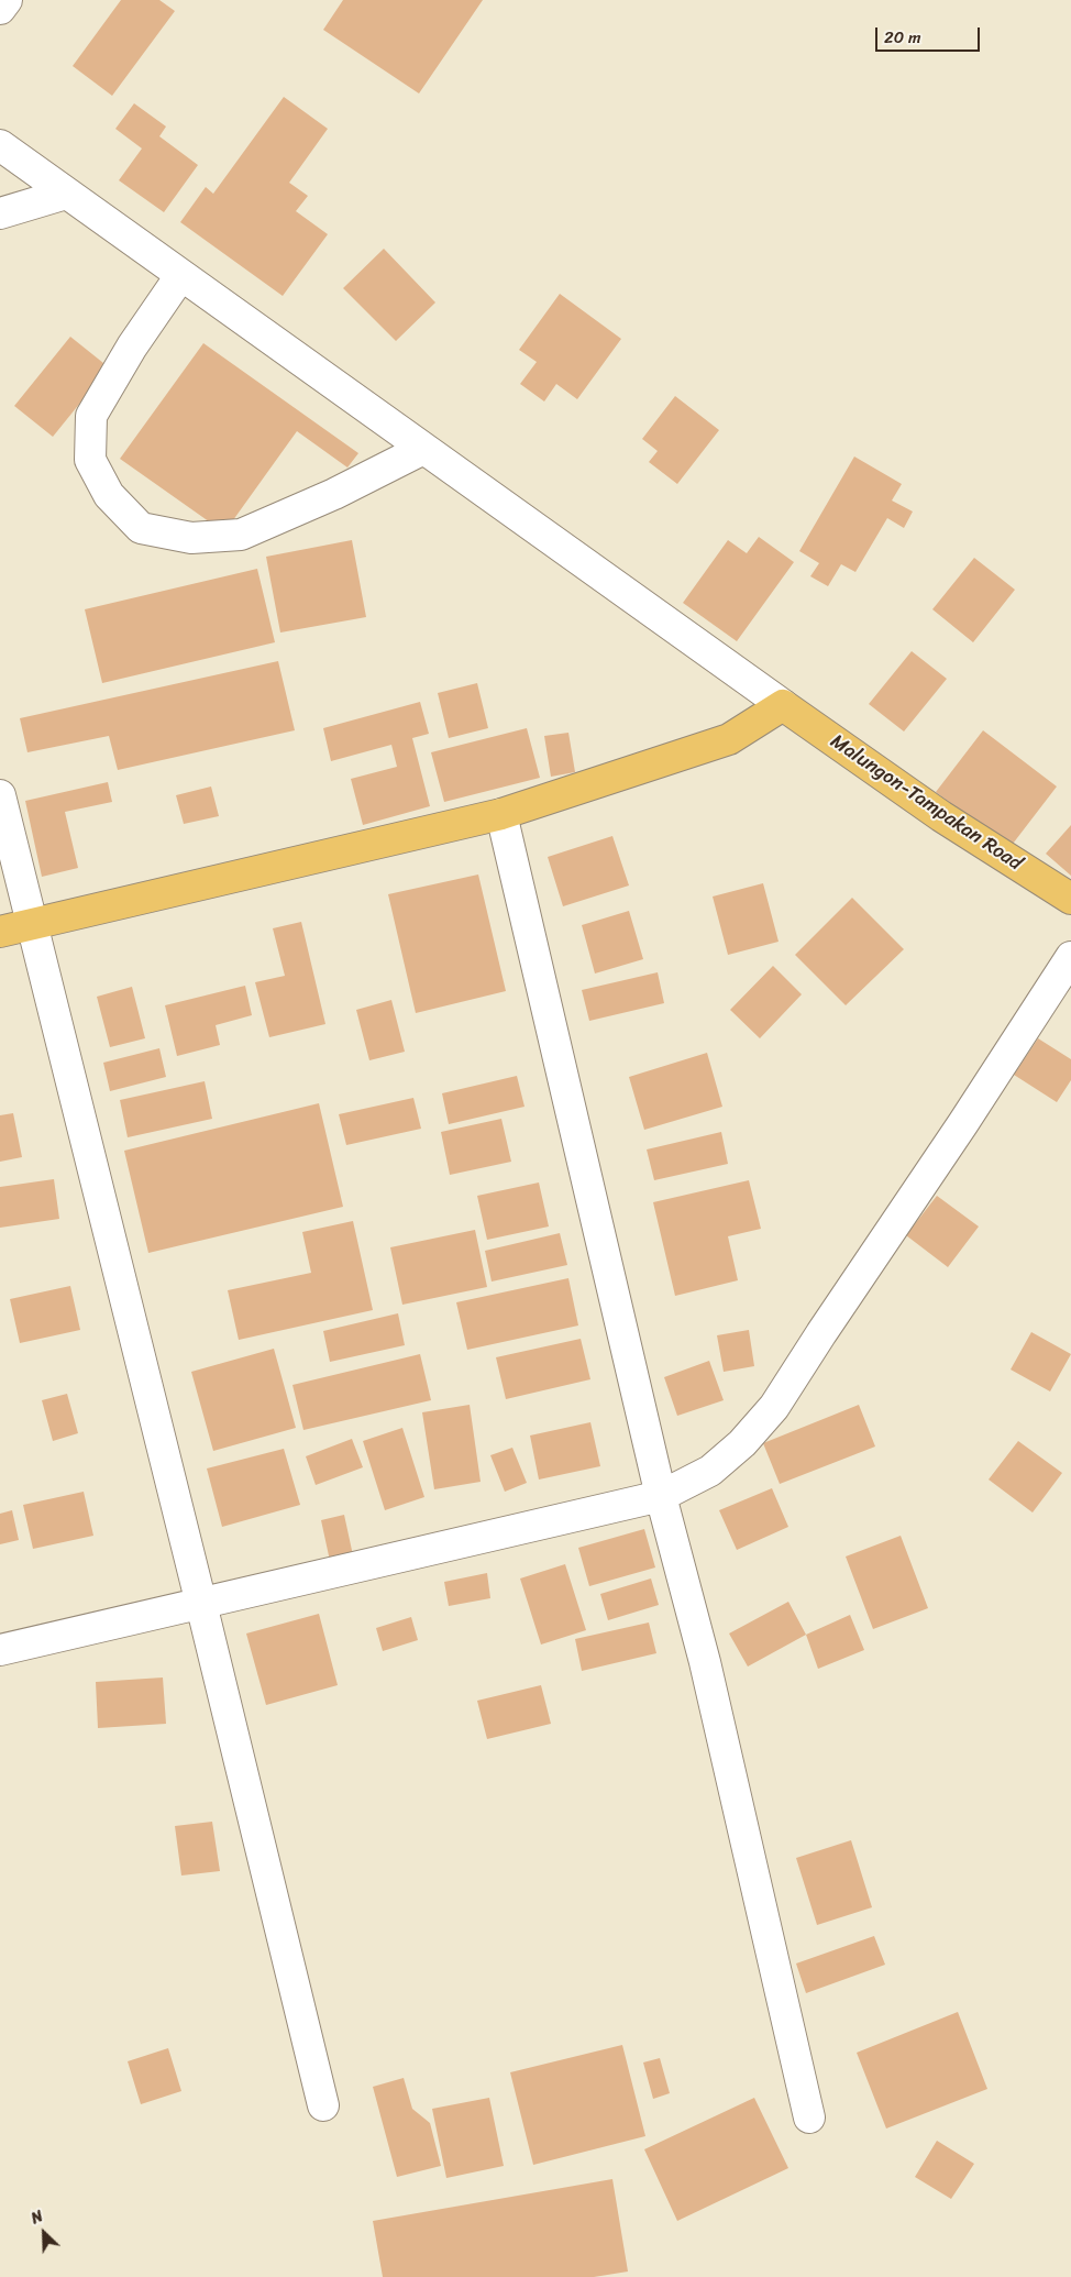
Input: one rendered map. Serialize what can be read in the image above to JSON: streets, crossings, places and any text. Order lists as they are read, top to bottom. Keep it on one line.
{"streets":{"main road":["Malungon-Tampakan Road"]},"scale_bar":"20 m","north":"top left"}
